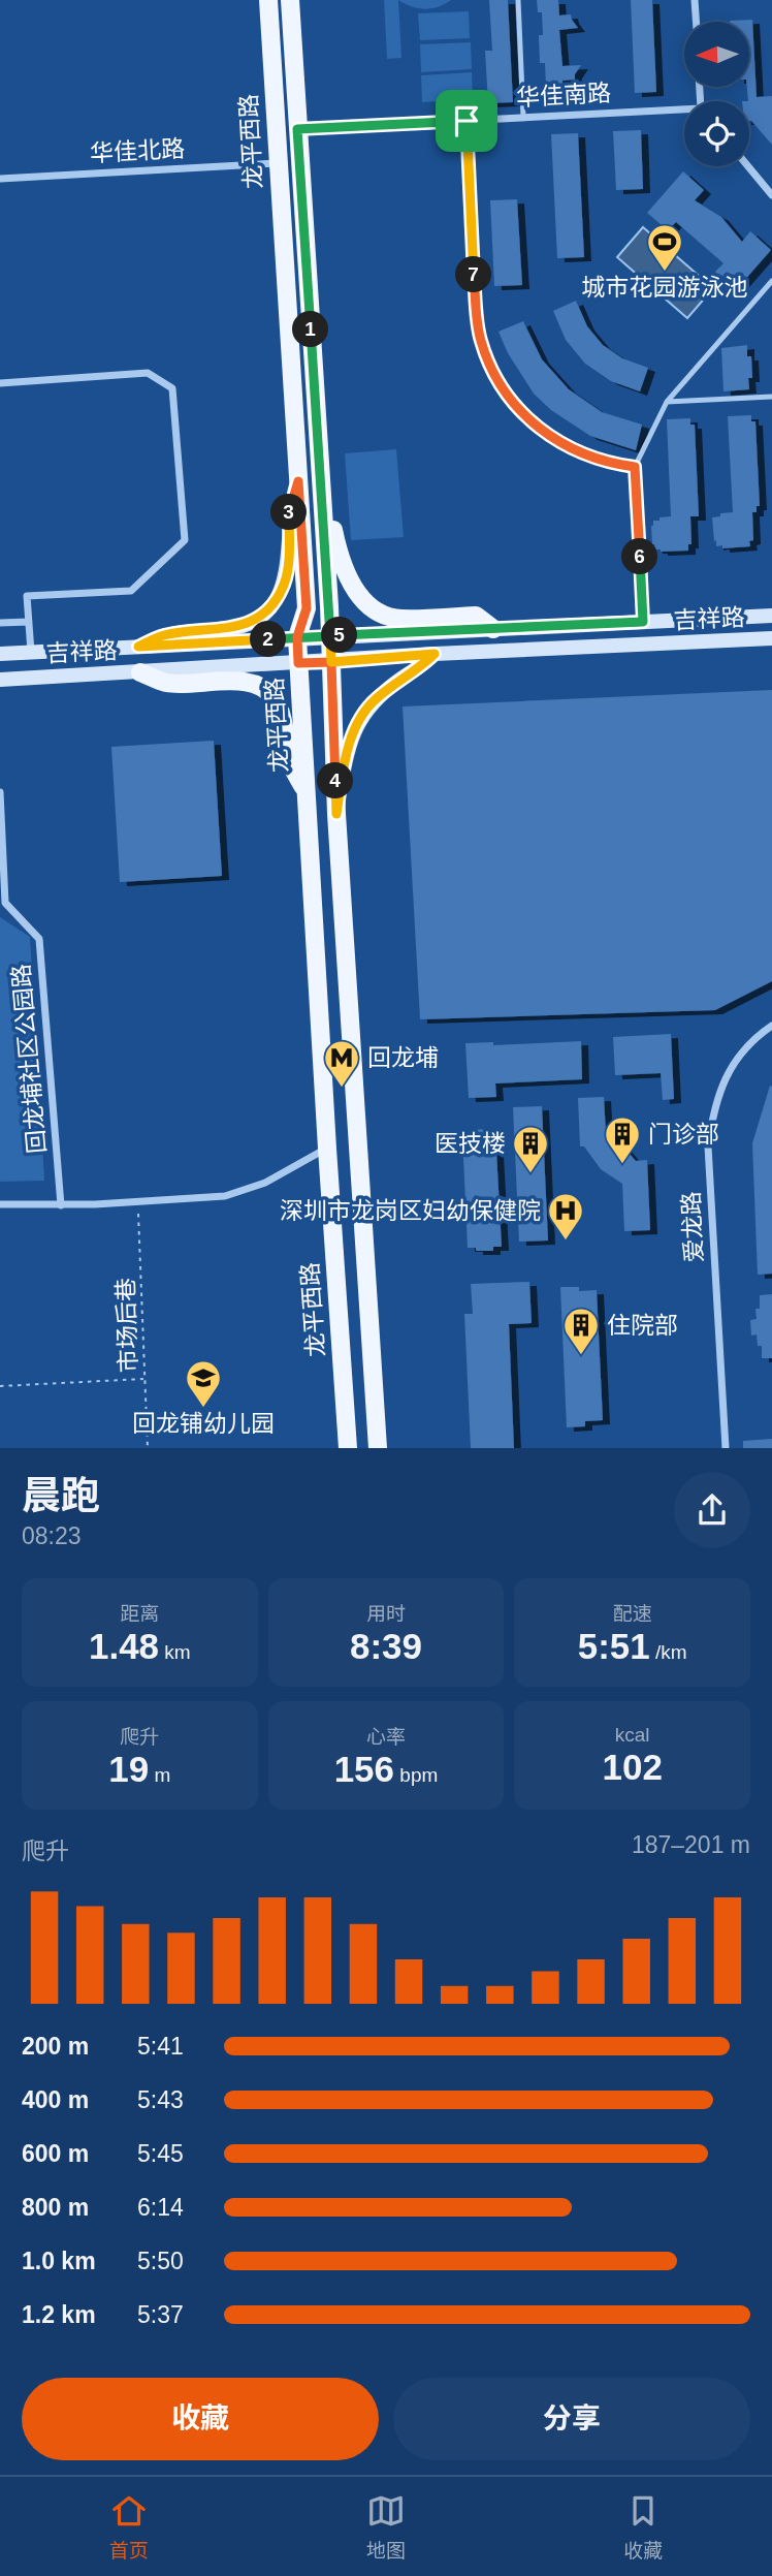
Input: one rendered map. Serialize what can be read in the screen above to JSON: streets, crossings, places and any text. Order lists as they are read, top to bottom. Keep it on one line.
{"streets":{"main road":["龙平西路","吉祥路"],"street":["华佳南路","华佳北路","回龙埔社区公园路","爱龙路"],"path":["市场后巷"]},"crossings":[["华佳南路","龙平西路"],["龙平西路","华佳北路"],["龙平西路","吉祥路"]],"places":{"sports":["城市花园游泳池"],"metro station":["回龙埔"],"building":["门诊部","医技楼","住院部"],"hospital":["深圳市龙岗区妇幼保健院"],"school or university":["回龙铺幼儿园"]},"north":"left","page":{"pins":["7","1","3","6","5","2","4"],"heading":["晨跑","08:23"],"stats":[["距离","1.48 km"],["用时","8:39"],["配速","5:51 /km"],["爬升","19 m"],["心率","156 bpm"],["kcal","102"]],"chart":["爬升","187–201 m"],"list":[{"name":"200 m","note":"5:41"},{"name":"400 m","note":"5:43"},{"name":"600 m","note":"5:45"},{"name":"800 m","note":"6:14"},{"name":"1.0 km","note":"5:50"},{"name":"1.2 km","note":"5:37"}],"buttons":["收藏","分享"],"tabs":["首页","地图","收藏"]}}
